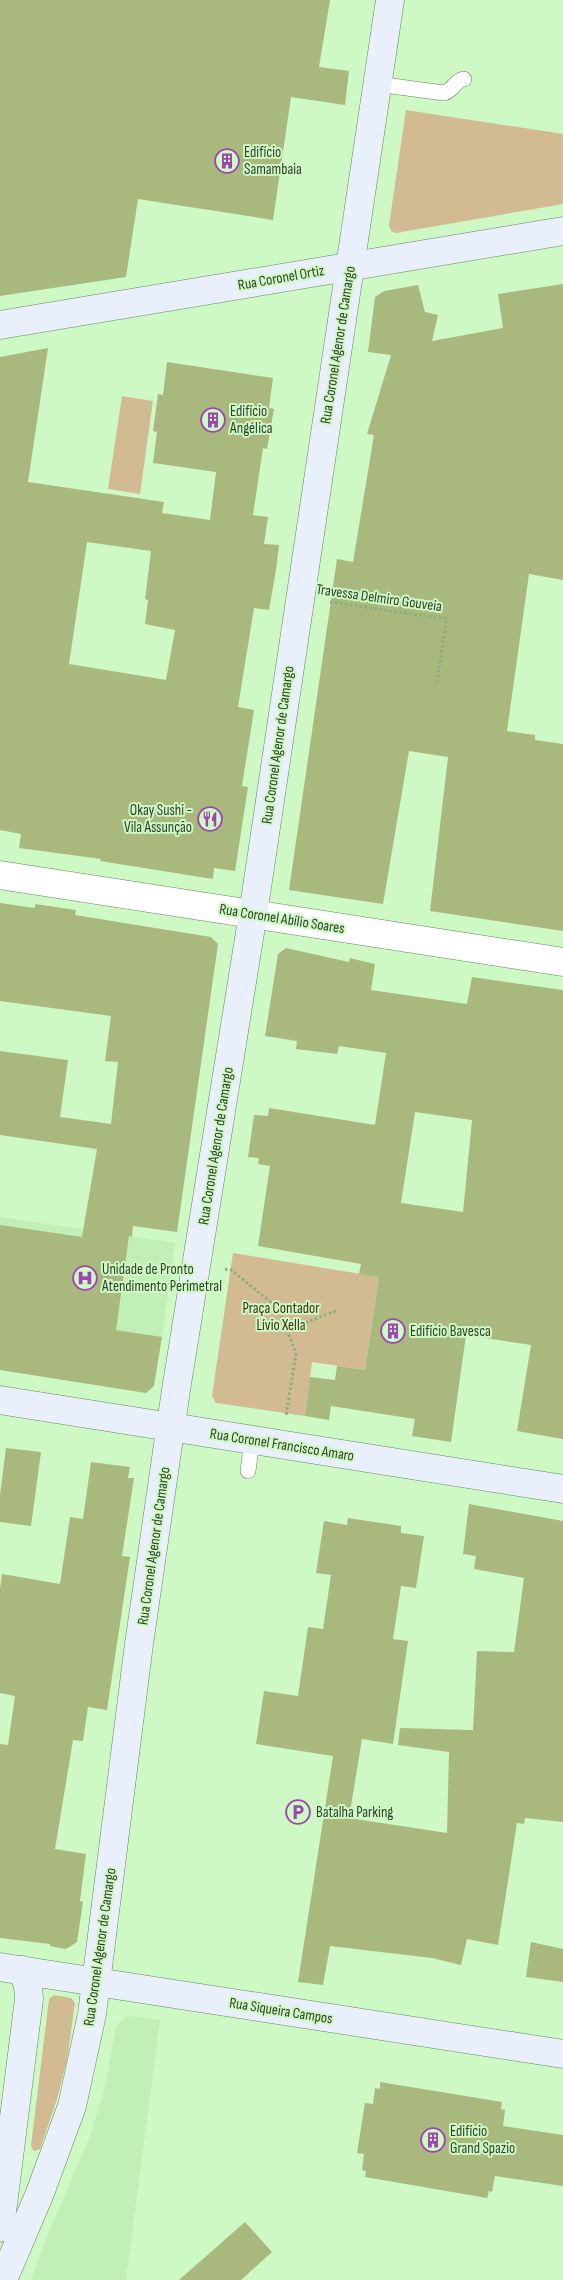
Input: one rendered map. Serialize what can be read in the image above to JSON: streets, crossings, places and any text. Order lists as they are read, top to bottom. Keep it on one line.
{"streets":{"street":["Rua Coronel Ortiz","Rua Coronel Agenor de Camargo","Rua Coronel Abílio Soares","Rua Coronel Francisco Amaro","Rua Siqueira Campos"],"path":["Travessa Delmiro Gouveia"]},"crossings":[["Rua Coronel Ortiz","Rua Coronel Agenor de Camargo"],["Rua Coronel Agenor de Camargo","Travessa Delmiro Gouveia"],["Rua Coronel Agenor de Camargo","Rua Coronel Abílio Soares"],["Rua Coronel Agenor de Camargo","Rua Coronel Francisco Amaro"],["Rua Coronel Agenor de Camargo","Rua Siqueira Campos"]],"parks":["Praça Contador Lívio Xella"],"places":{"building":["Edifício Samambaia","Edifício Angélica","Edifício Bavesca","Edifício Grand Spazio"],"restaurant":["Okay Sushi - Vila Assunção"],"hospital":["Unidade de Pronto Atendimento Perimetral"],"parking":["Batalha Parking"]}}
